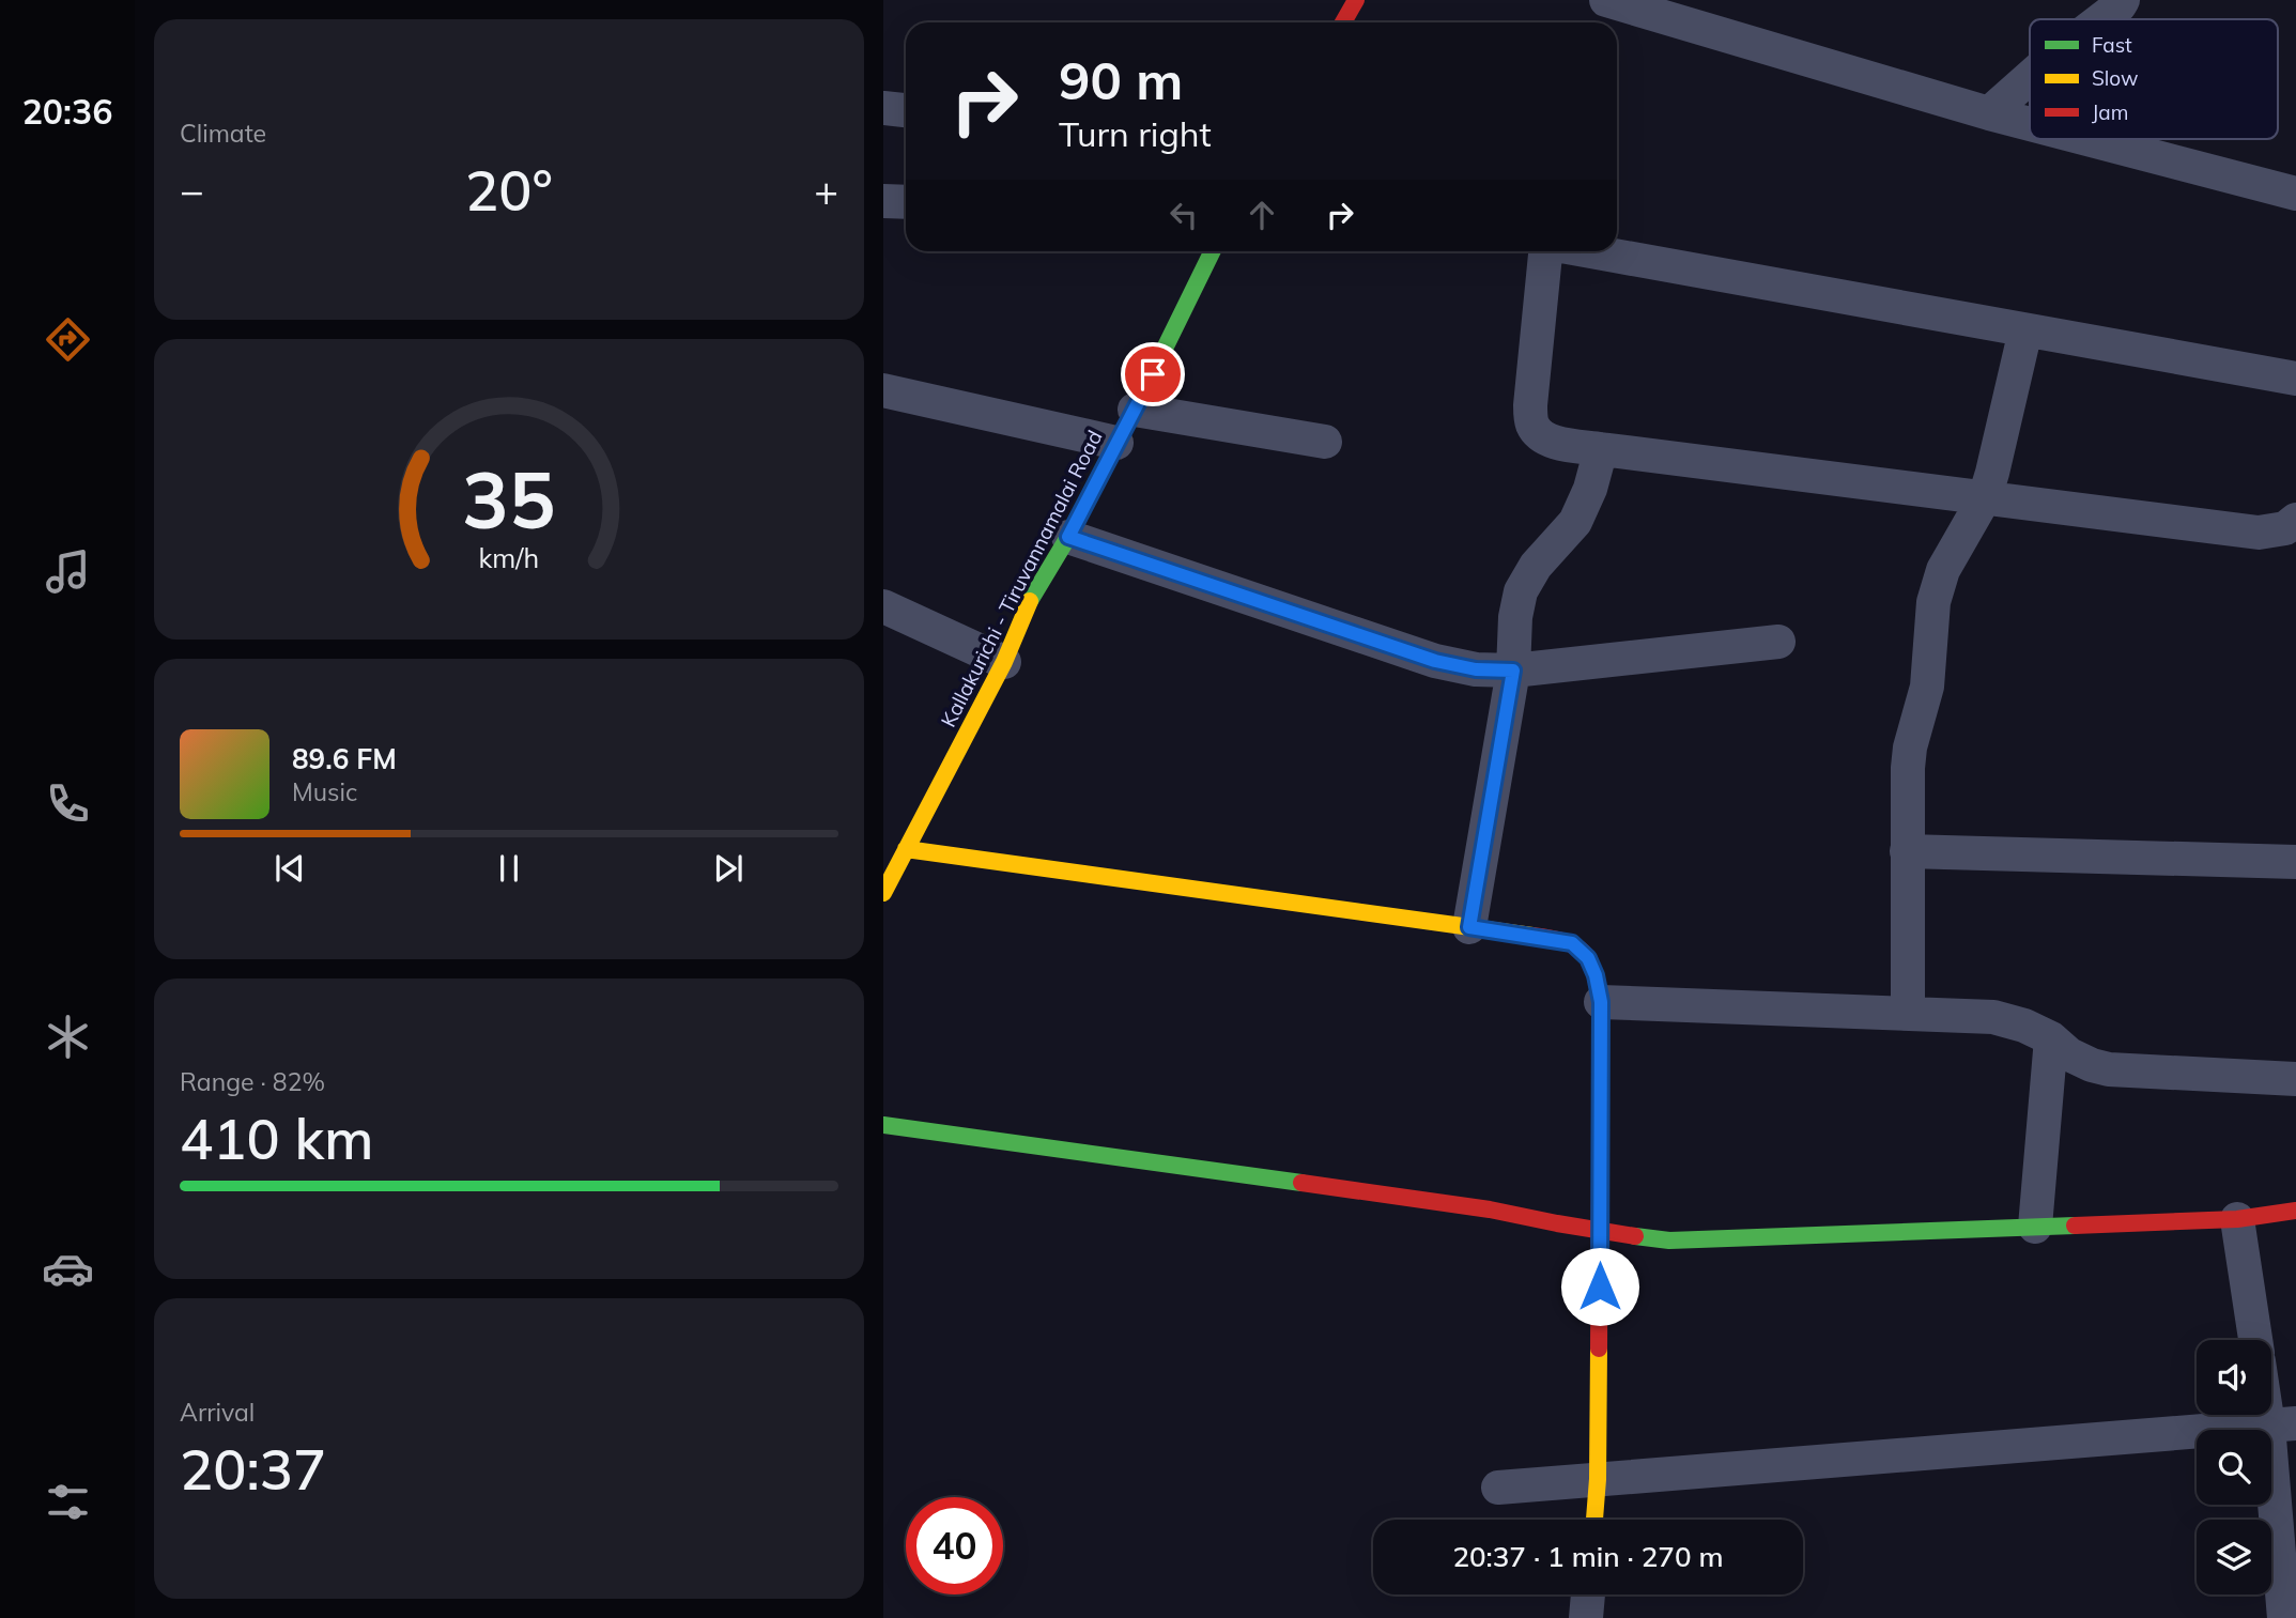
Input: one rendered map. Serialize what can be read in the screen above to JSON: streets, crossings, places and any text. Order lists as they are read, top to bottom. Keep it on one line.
{"streets":{"main road":["Kallakurichi - Tiruvannamalai Road"]},"legend":["Fast","Slow","Jam"],"page":{"tabs":"20:36","tile":["Climate",["Range · 82%","410 km"],["Arrival","20:37"]],"turn":["90 m","Turn right"],"heat":["−","20°","+"],"song":["89.6 FM","Music"],"limit":"40","trip":"20:37 · 1 min · 270 m","gauge":["35","km/h"]}}
